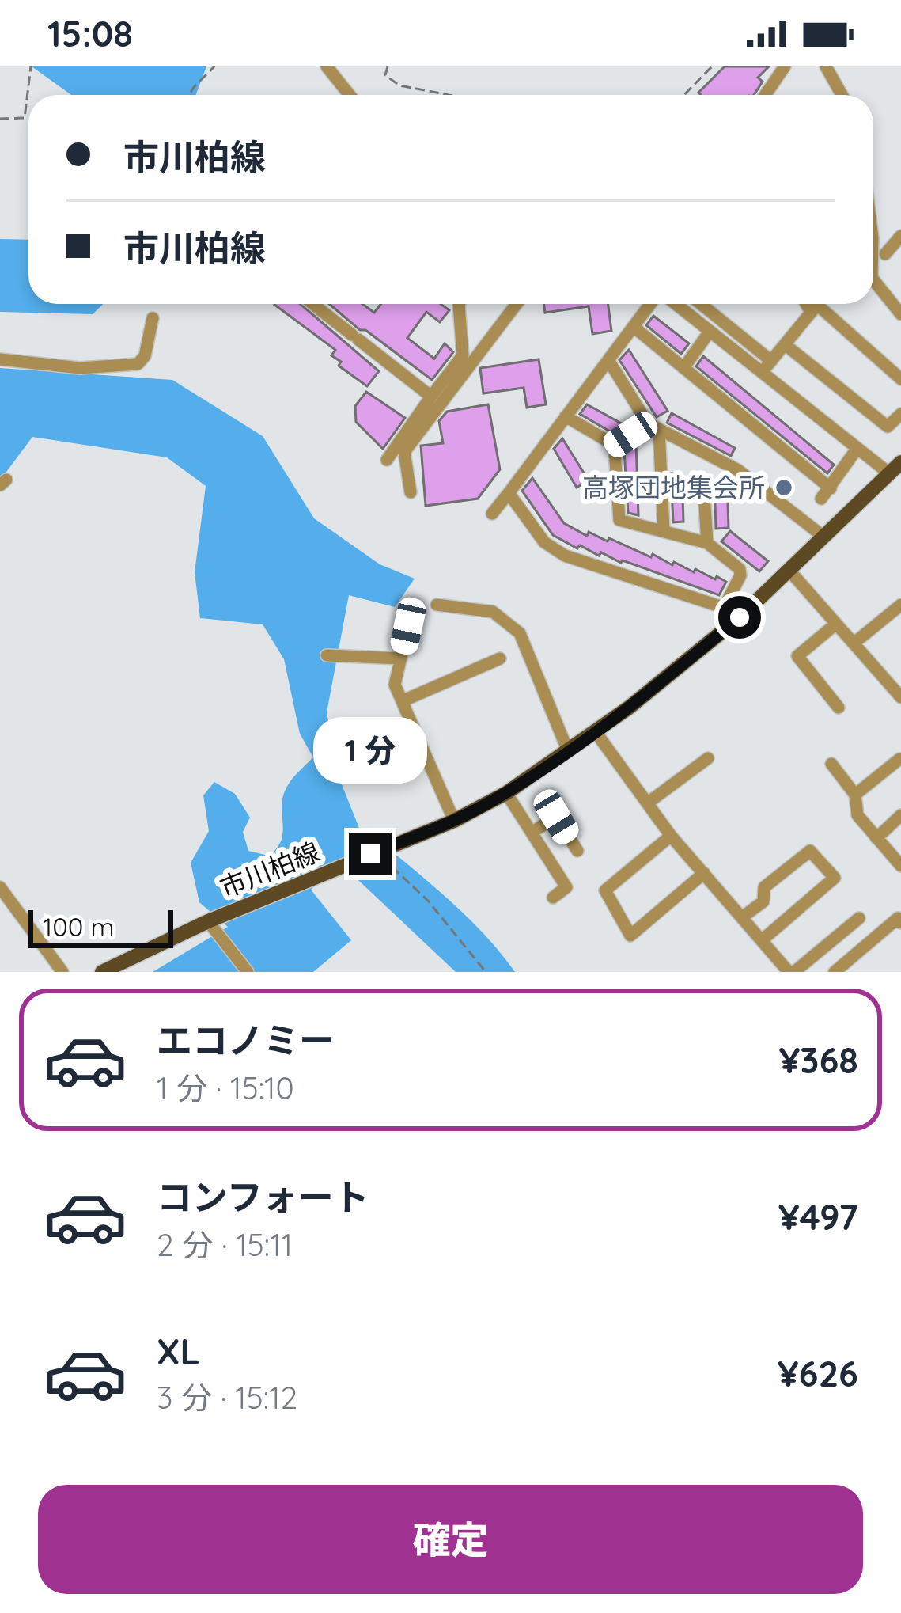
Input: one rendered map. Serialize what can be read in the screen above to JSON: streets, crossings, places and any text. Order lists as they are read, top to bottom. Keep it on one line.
{"streets":{"main road":["市川柏線"]},"places":["高塚団地集会所"],"scale_bar":"100 m","page":{"status":"15:08","banner":["市川柏線","市川柏線"],"bubble":"1 分","scale":"100 m","list":[{"name":"エコノミー","note":"1 分 · 15:10","value":"¥368"},{"name":"コンフォート","note":"2 分 · 15:11","value":"¥497"},{"name":"XL","note":"3 分 · 15:12","value":"¥626"}],"buttons":"確定"}}
